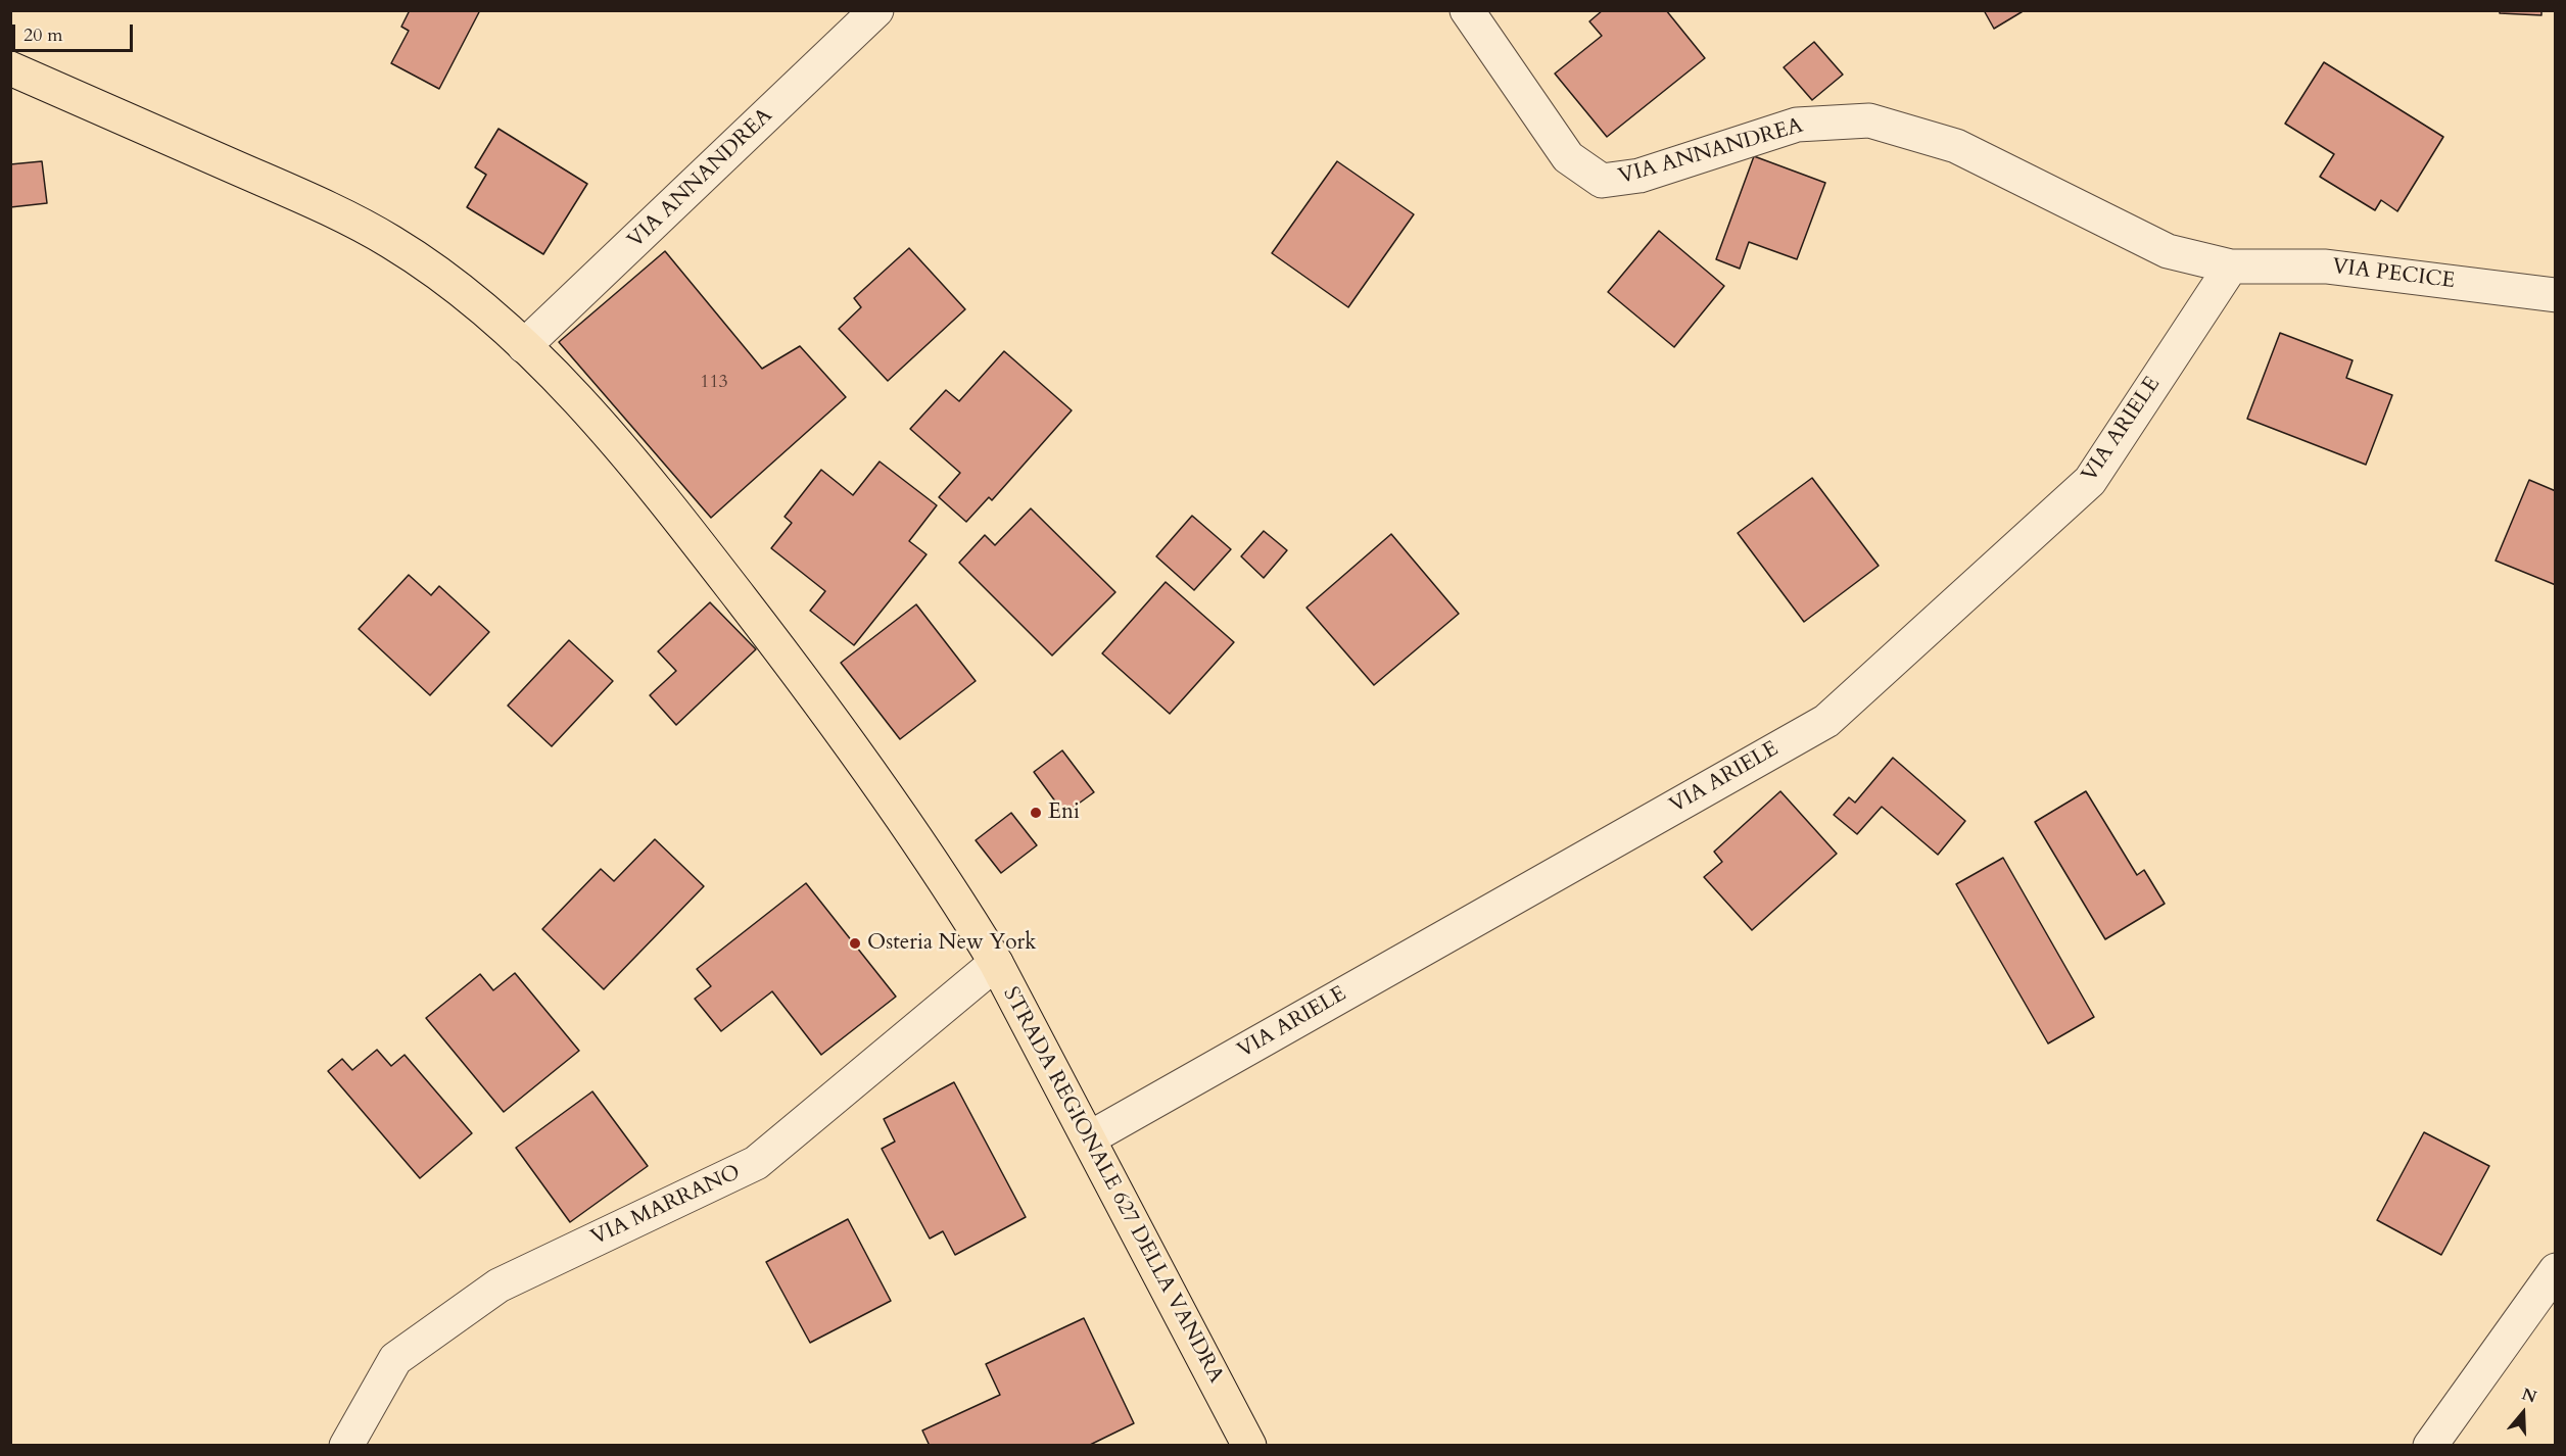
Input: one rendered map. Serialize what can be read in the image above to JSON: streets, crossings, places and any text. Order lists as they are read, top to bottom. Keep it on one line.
{"streets":{"main road":["STRADA REGIONALE 627 DELLA VANDRA"],"street":["VIA ANNANDREA","VIA PECICE","VIA ARIELE","VIA MARRANO"]},"crossings":[["VIA ANNANDREA","VIA PECICE"],["VIA ANNANDREA","VIA ARIELE"],["VIA ANNANDREA","STRADA REGIONALE 627 DELLA VANDRA"],["VIA PECICE","VIA ARIELE"],["VIA ARIELE","STRADA REGIONALE 627 DELLA VANDRA"],["STRADA REGIONALE 627 DELLA VANDRA","VIA MARRANO"]],"places":["Eni","Osteria New York"],"house_numbers":["113"],"scale_bar":"20 m","north":"top"}
